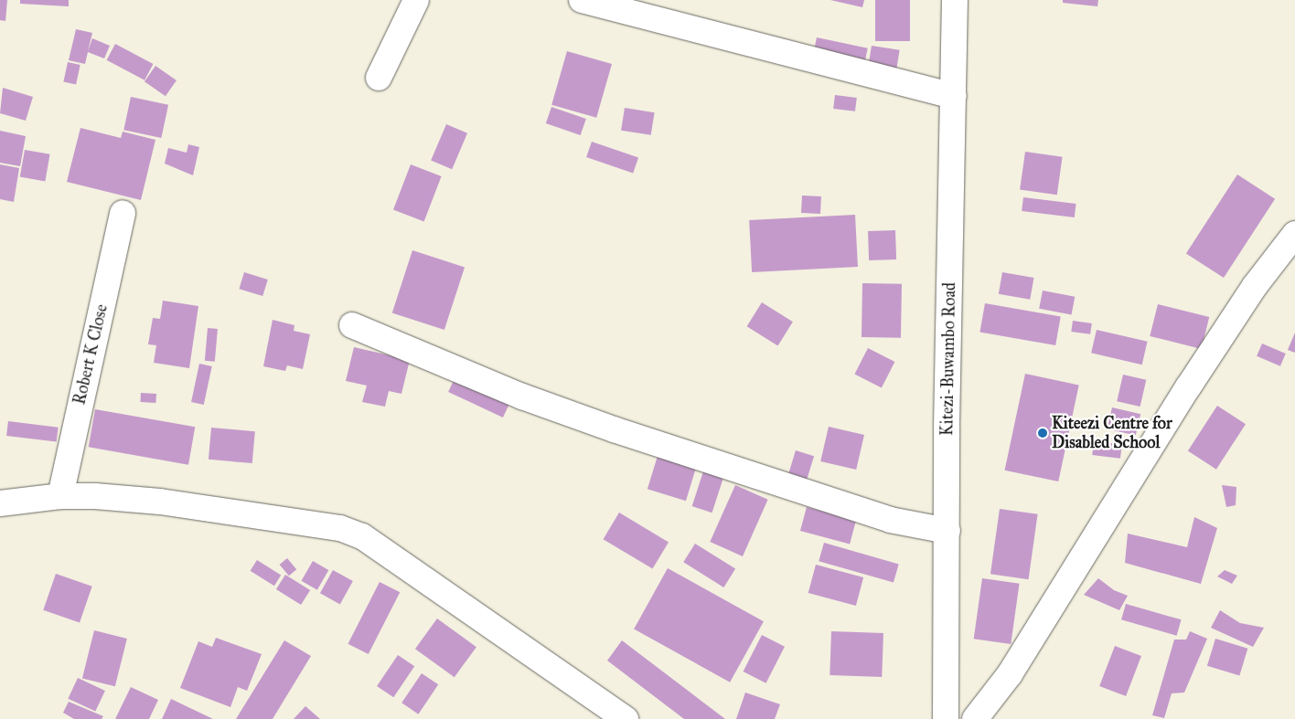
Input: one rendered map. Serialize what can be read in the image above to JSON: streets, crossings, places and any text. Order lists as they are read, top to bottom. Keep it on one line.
{"streets":{"street":["Robert K Close","Kitezi-Buwambo Road"]},"places":["Kiteezi Centre for Disabled School"]}
